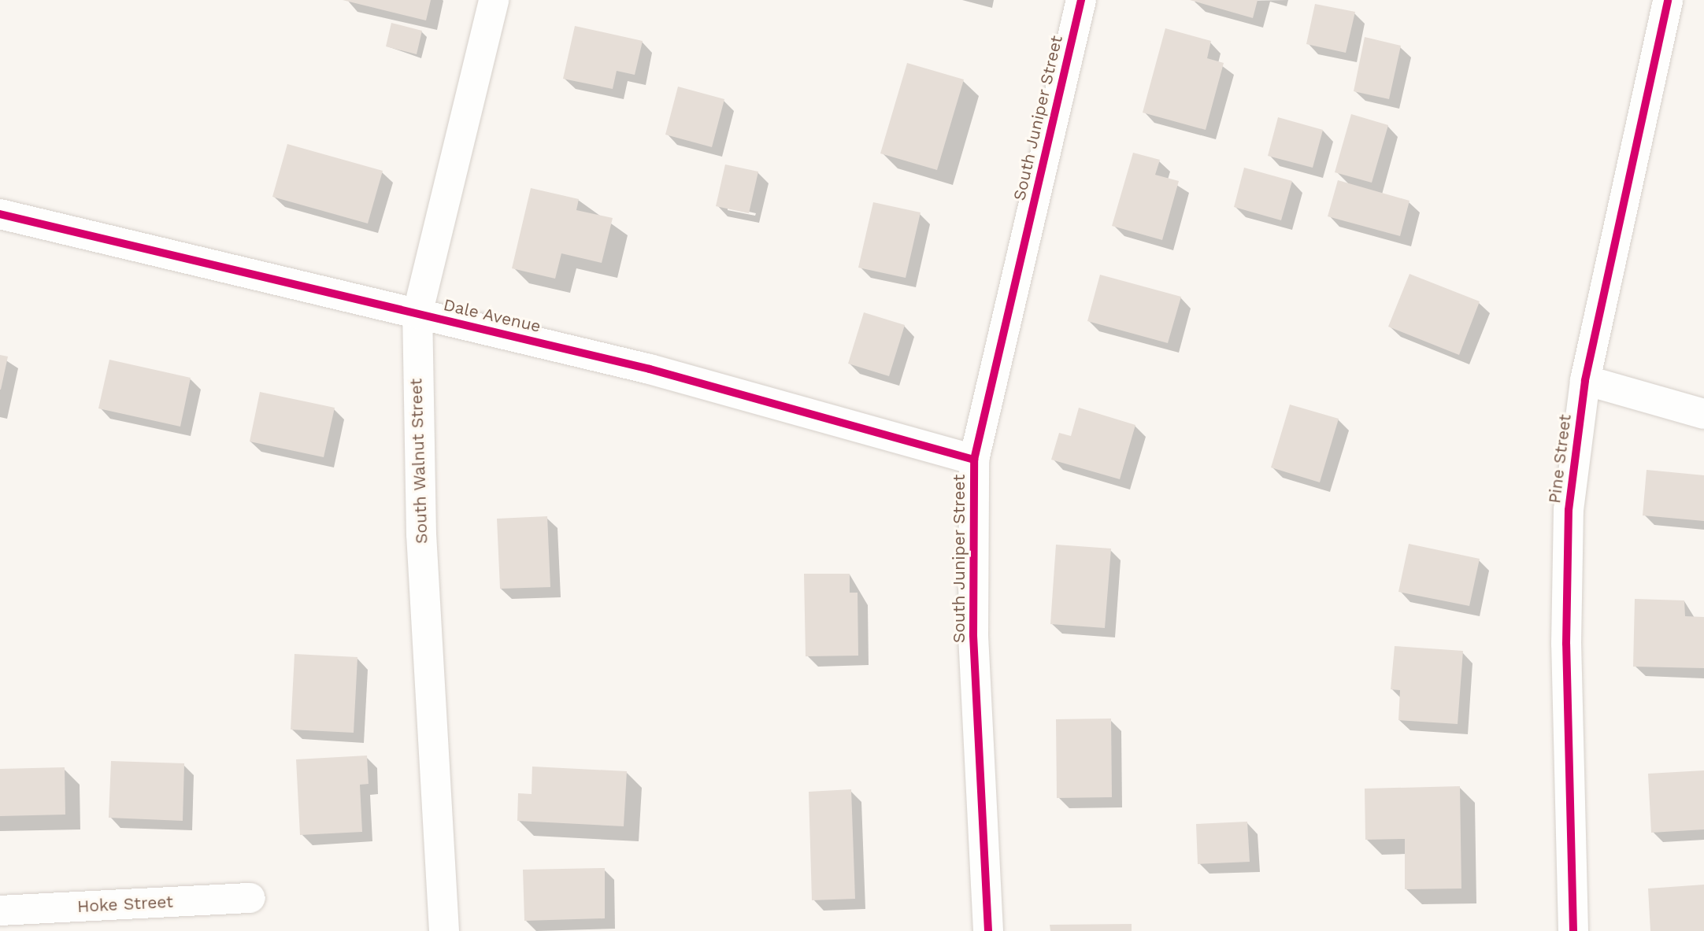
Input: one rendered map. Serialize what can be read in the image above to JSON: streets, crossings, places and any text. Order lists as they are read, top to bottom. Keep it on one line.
{"streets":{"street":["South Juniper Street","Dale Avenue","Pine Street","South Walnut Street","Hoke Street"]},"crossings":[["South Juniper Street","Dale Avenue"],["Dale Avenue","South Walnut Street"]]}
